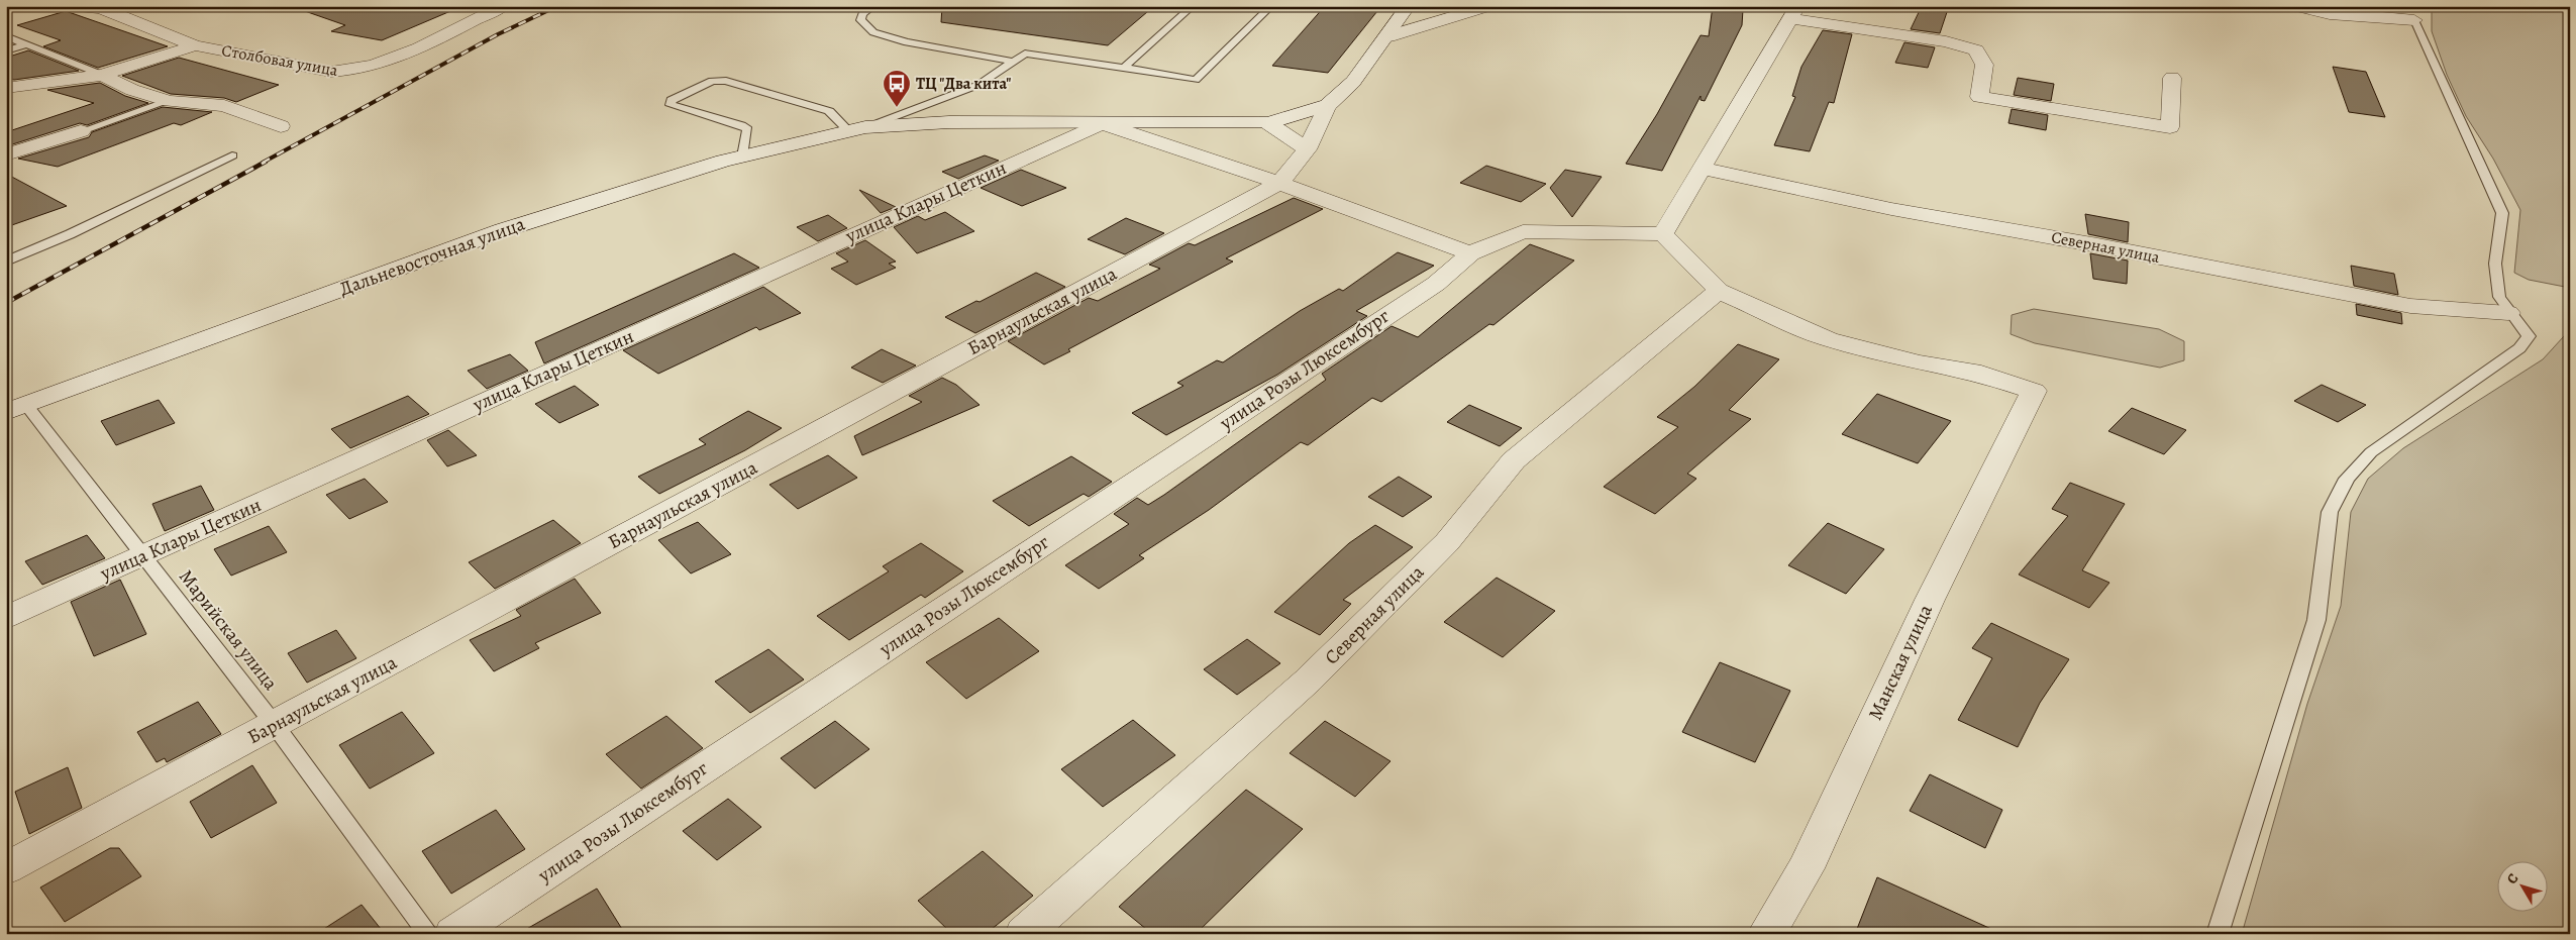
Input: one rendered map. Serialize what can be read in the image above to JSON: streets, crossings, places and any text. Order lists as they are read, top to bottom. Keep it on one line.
{"streets":{"street":["Столбовая улица","улица Клары Цеткин","Северная улица","Дальневосточная улица","Барнаульская улица","улица Розы Люксембург","Манская улица"],"lane":["Марийская улица"]},"crossings":[["улица Клары Цеткин","Дальневосточная улица"],["улица Клары Цеткин","Марийская улица"],["Северная улица","Манская улица"],["Дальневосточная улица","Барнаульская улица"],["Дальневосточная улица","Марийская улица"],["Барнаульская улица","Марийская улица"]],"places":{"bus stop":["ТЦ \"Два кита\""]},"north":"top left"}
